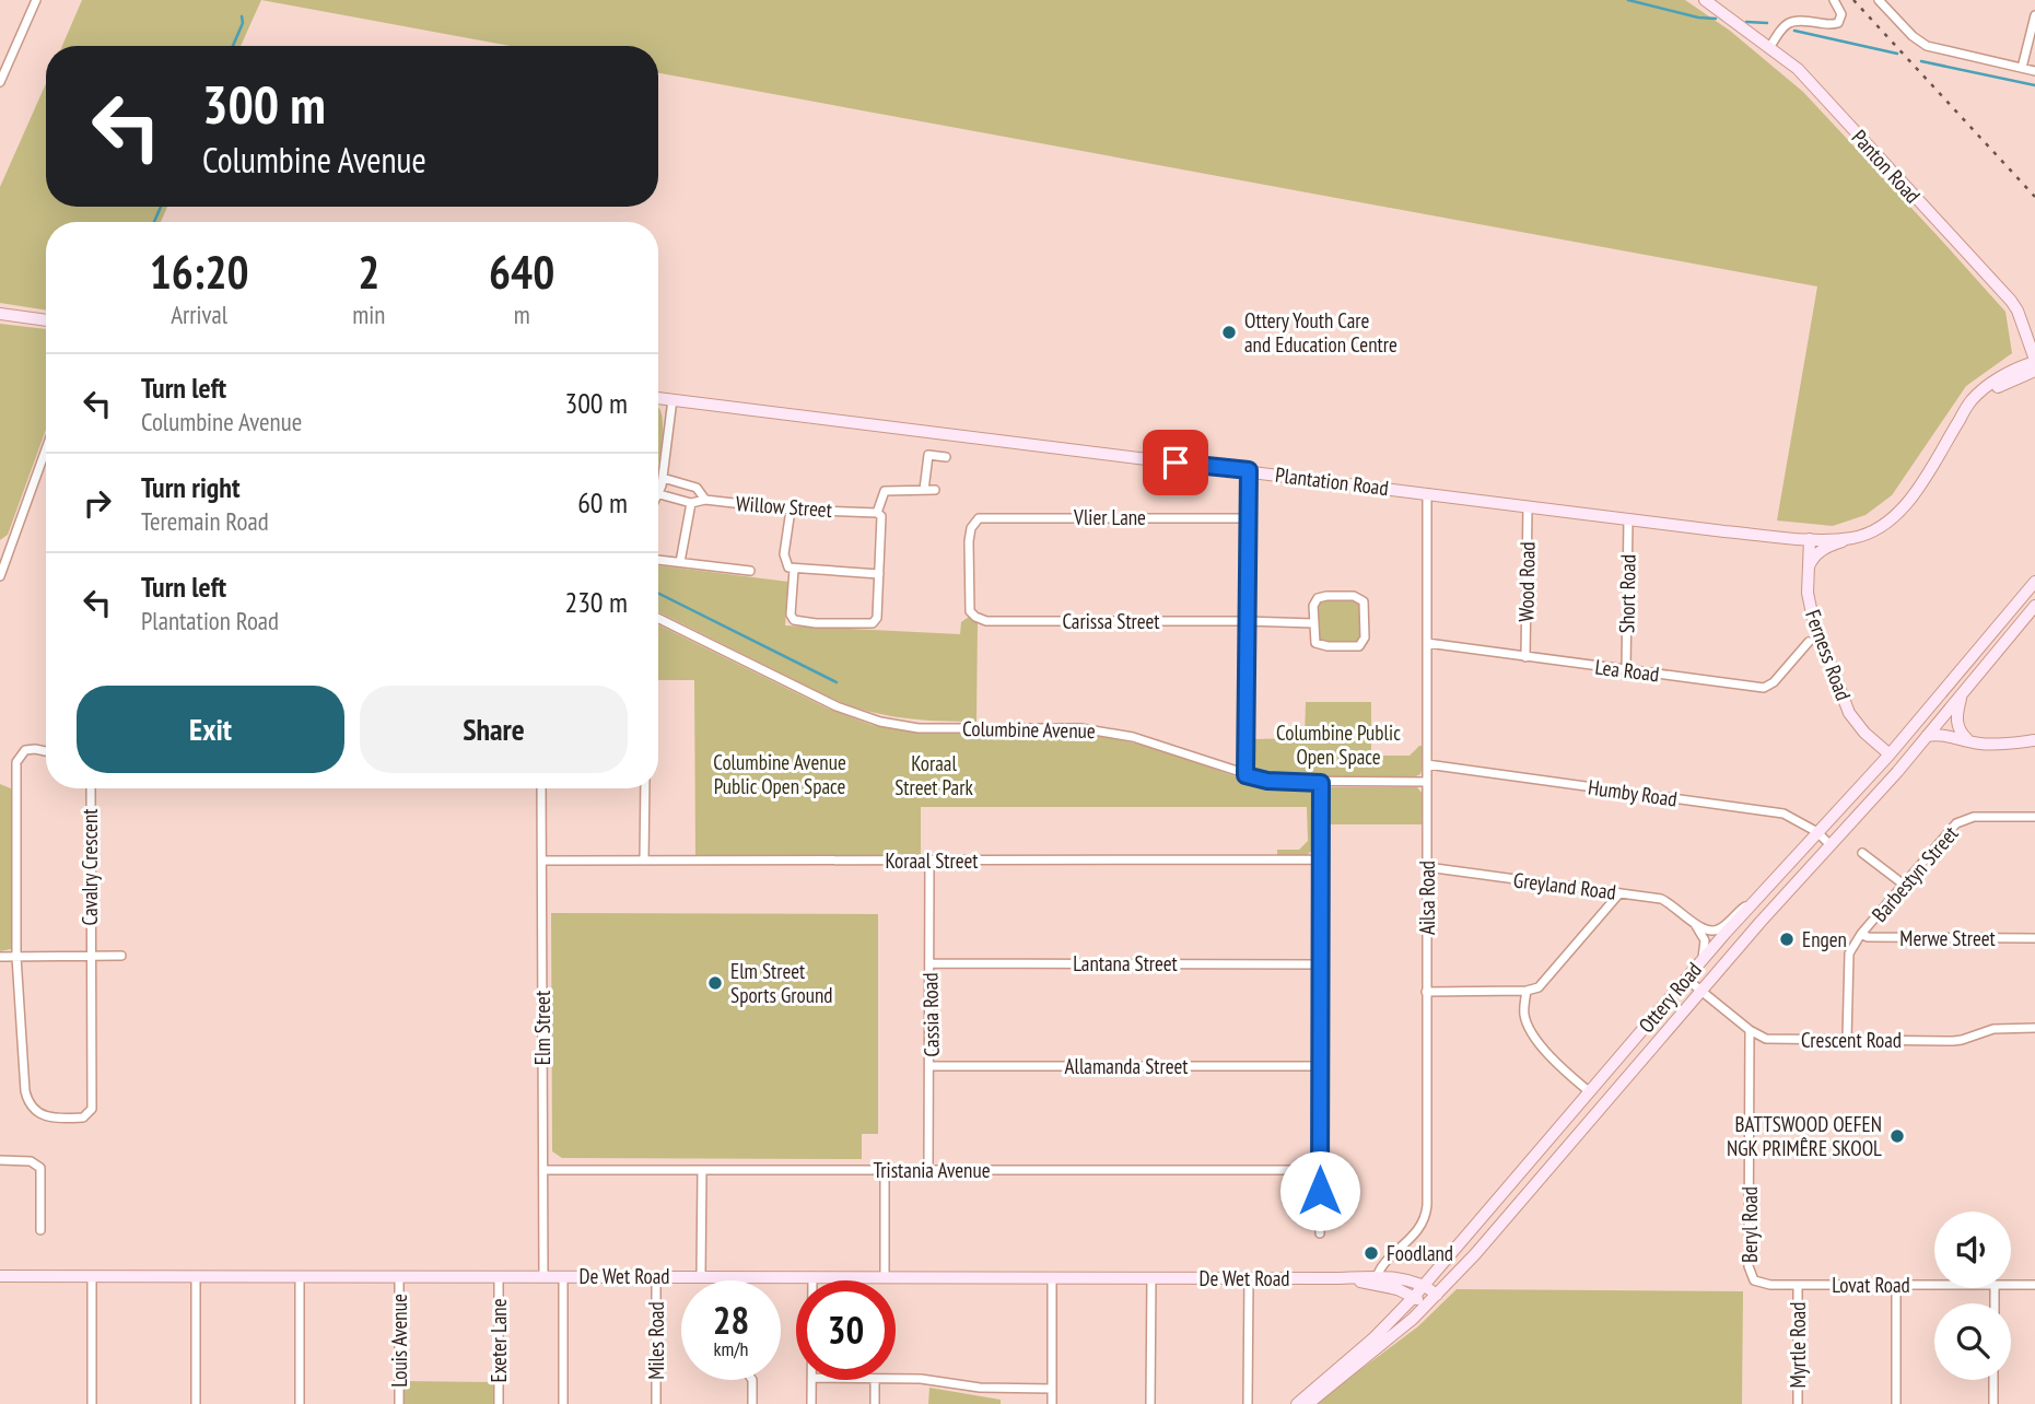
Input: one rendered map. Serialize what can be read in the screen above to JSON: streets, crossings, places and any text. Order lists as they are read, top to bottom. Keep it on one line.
{"streets":{"street":["Panton Road","Plantation Road","Willow Street","Vlier Lane","Wood Road","Short Road","Carissa Street","Ferness Road","Lea Road","Columbine Avenue","Humby Road","Koraal Street","Cavalry Crescent","Barbestyn Street","Greyland Road","Ailsa Road","Merwe Street","Lantana Street","Ottery Road","Cassia Road","Elm Street","Crescent Road","Allamanda Street","Tristania Avenue","Beryl Road","De Wet Road","Lovat Road","Louis Avenue","Exeter Lane","Miles Road","Myrtle Road"]},"crossings":[["Panton Road","Plantation Road"],["Plantation Road","Wood Road"],["Plantation Road","Short Road"],["Plantation Road","Ferness Road"],["Plantation Road","Ailsa Road"],["Vlier Lane","Carissa Street"],["Wood Road","Lea Road"],["Short Road","Lea Road"],["Ferness Road","Ottery Road"],["Lea Road","Ailsa Road"],["Columbine Avenue","Ailsa Road"],["Humby Road","Ailsa Road"],["Humby Road","Ottery Road"],["Koraal Street","Cassia Road"],["Koraal Street","Elm Street"],["Barbestyn Street","Merwe Street"],["Barbestyn Street","Crescent Road"],["Greyland Road","Ailsa Road"],["Ailsa Road","De Wet Road"],["Lantana Street","Cassia Road"],["Ottery Road","Crescent Road"],["Ottery Road","De Wet Road"],["Cassia Road","Allamanda Street"],["Cassia Road","Tristania Avenue"],["Elm Street","Tristania Avenue"],["Elm Street","De Wet Road"],["Crescent Road","Beryl Road"],["Beryl Road","Lovat Road"],["De Wet Road","Louis Avenue"],["De Wet Road","Exeter Lane"],["De Wet Road","Miles Road"],["Lovat Road","Myrtle Road"]],"parks":["Columbine Public Open Space","Columbine Avenue Public Open Space","Koraal Street Park"],"places":["Ottery Youth Care and Education Centre","Engen","Elm Street Sports Ground","BATTSWOOD OEFEN NGK PRIMÊRE SKOOL","Foodland"],"page":{"turn":["300 m","Columbine Avenue"],"eta":["16:20","Arrival","2","min","640","m"],"list":[{"name":"Turn left","note":"Columbine Avenue","value":"300 m"},{"name":"Turn right","note":"Teremain Road","value":"60 m"},{"name":"Turn left","note":"Plantation Road","value":"230 m"}],"buttons":["Exit","Share"],"speed":"28 km/h","limit":"30"}}
